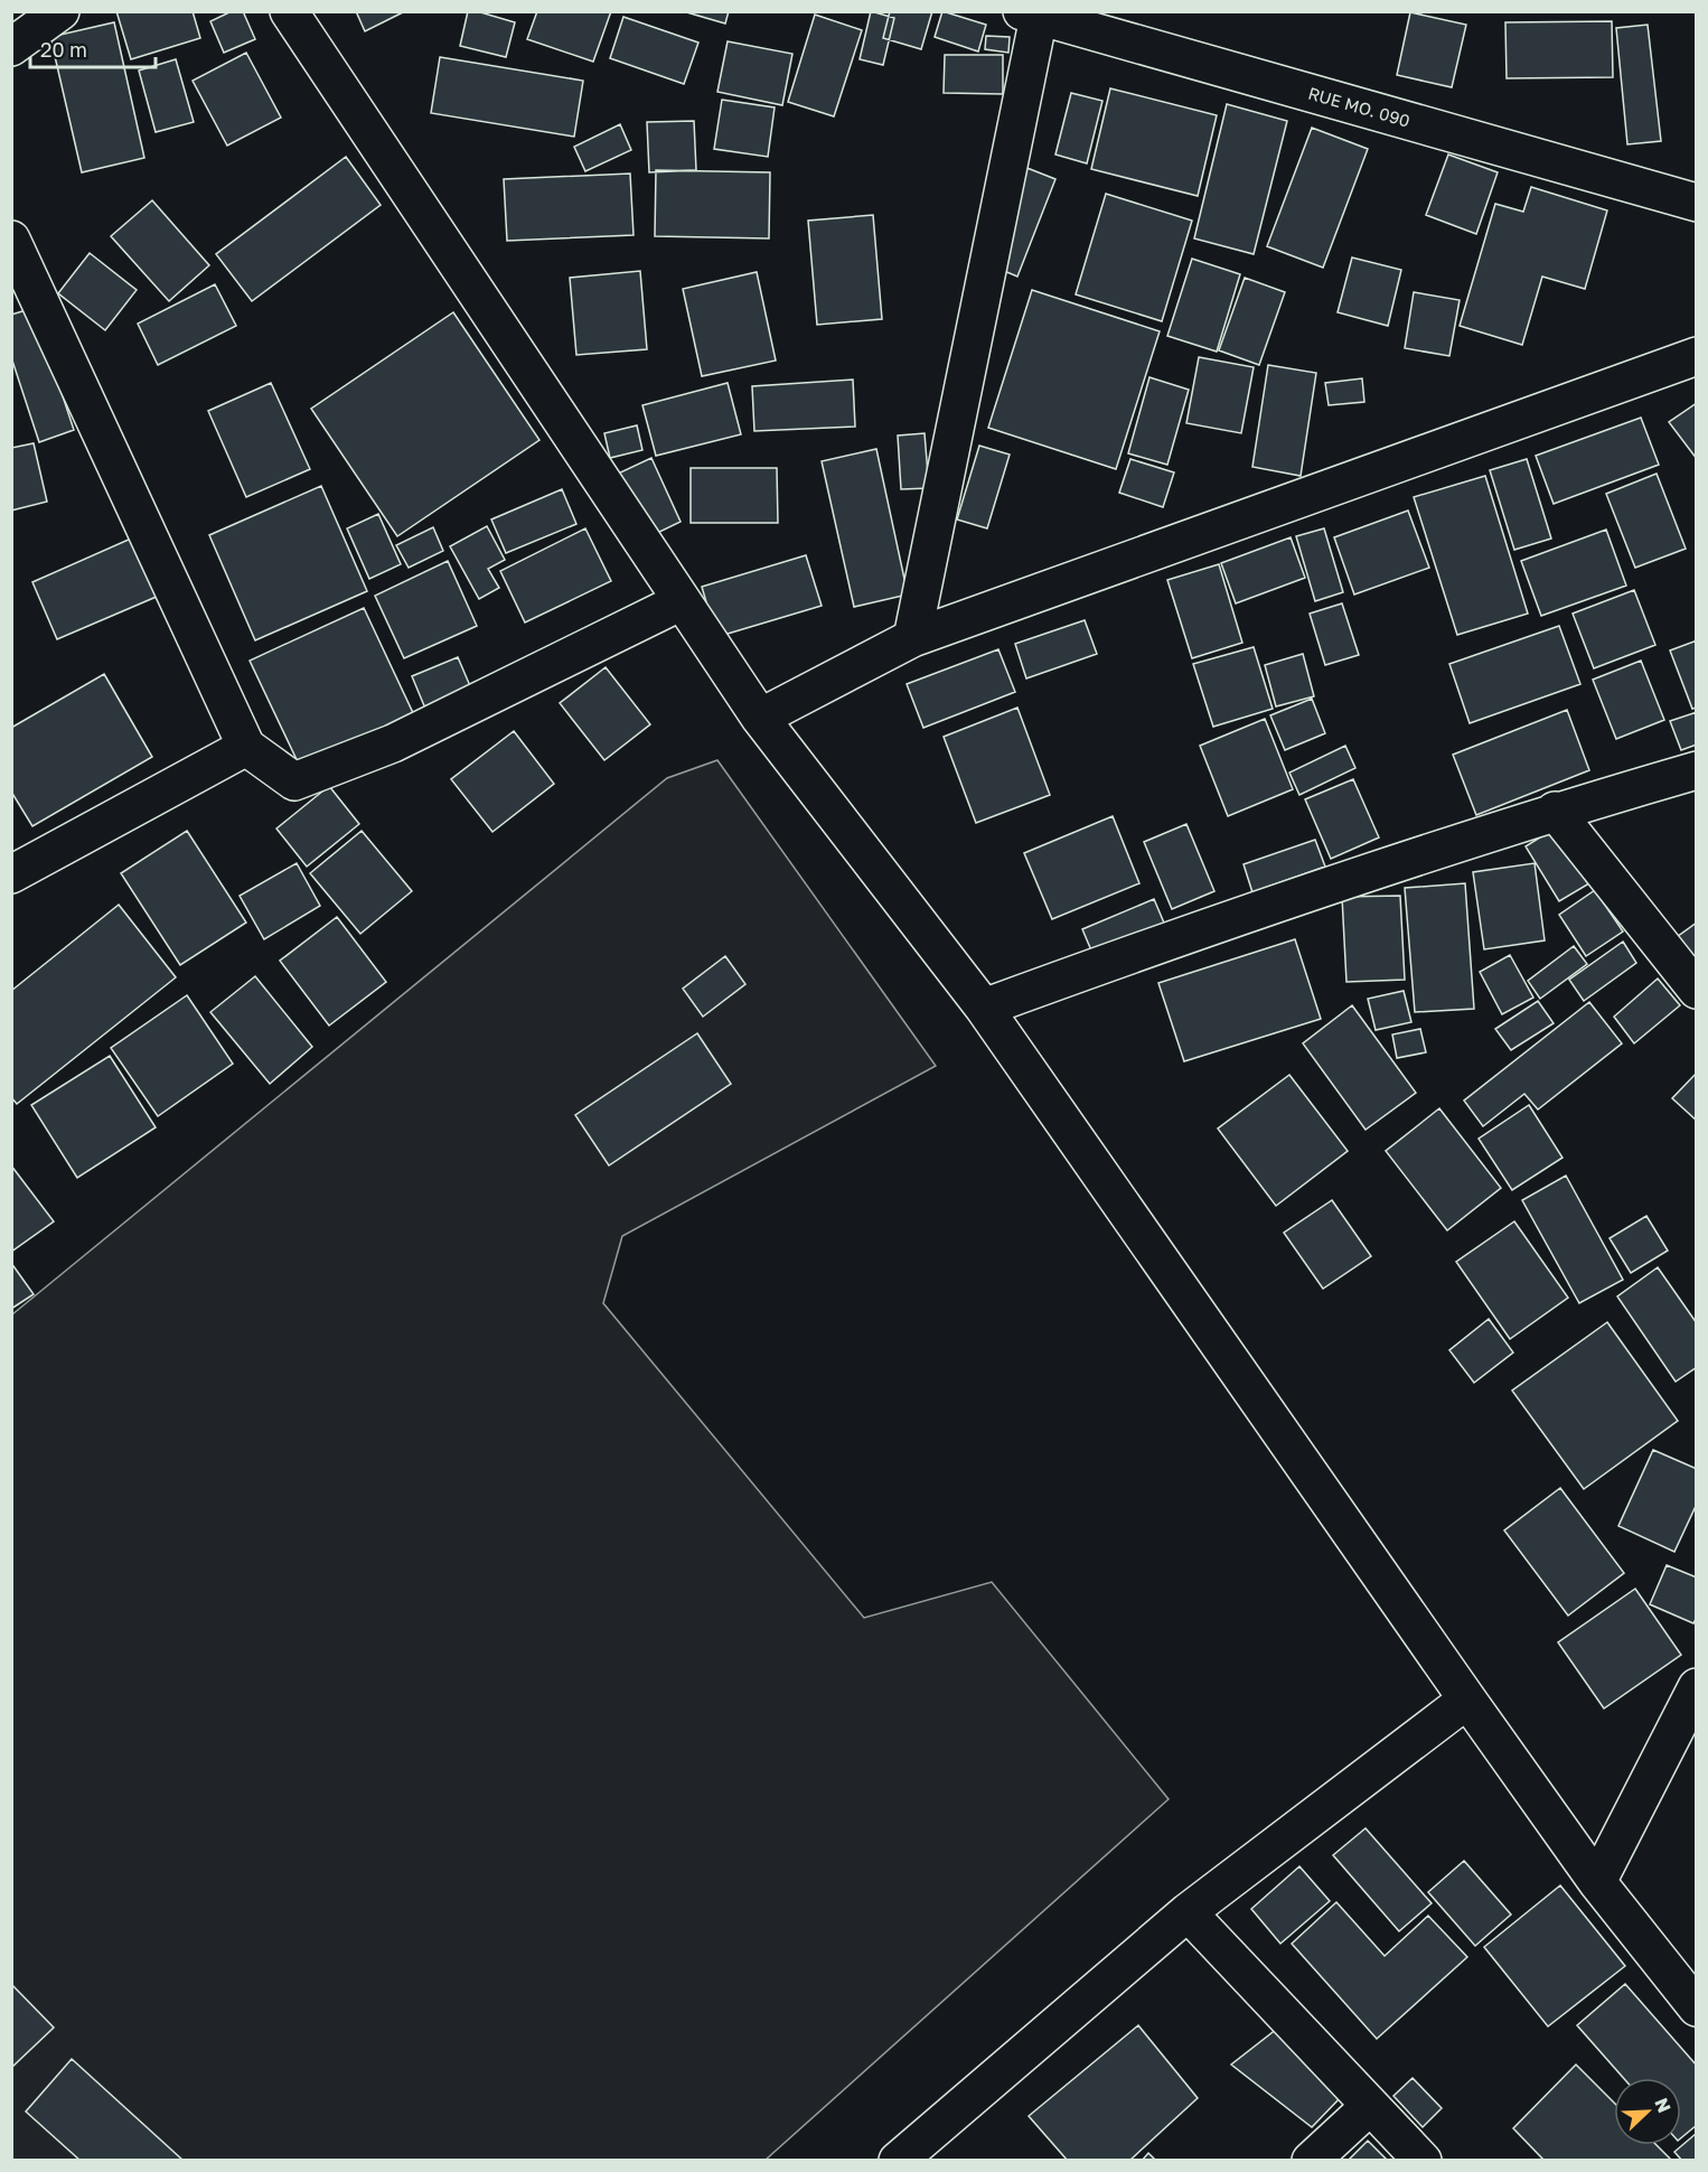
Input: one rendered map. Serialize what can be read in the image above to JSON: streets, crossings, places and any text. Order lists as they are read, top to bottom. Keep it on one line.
{"streets":{"street":["RUE MO. 090"]},"scale_bar":"20 m","north":"top right"}
